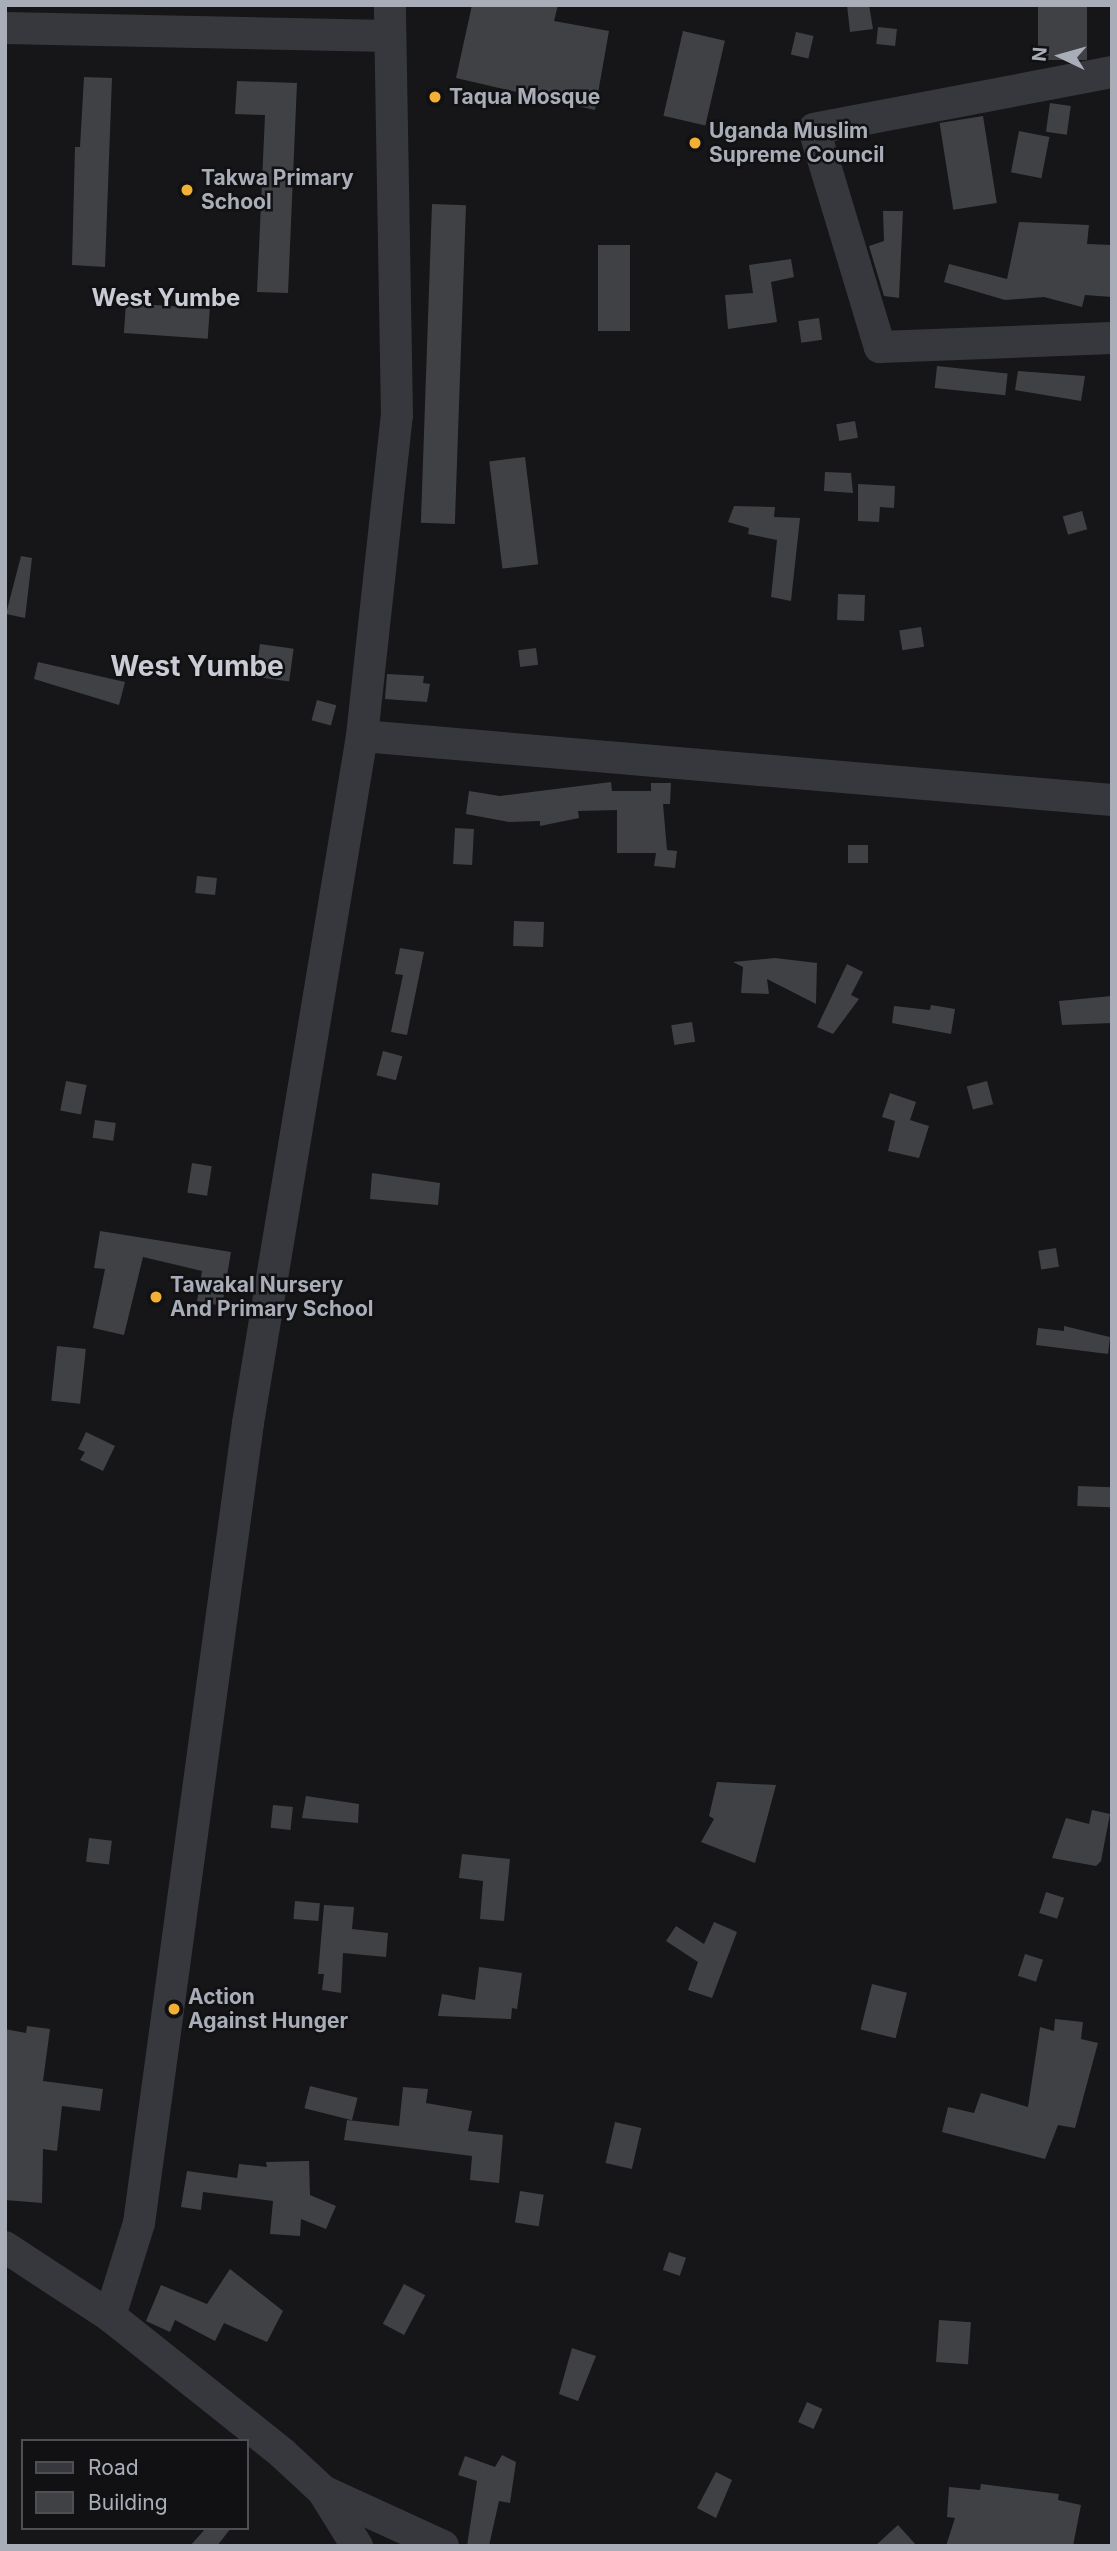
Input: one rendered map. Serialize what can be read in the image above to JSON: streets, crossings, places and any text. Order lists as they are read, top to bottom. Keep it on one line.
{"districts":["West Yumbe","West Yumbe"],"places":["Taqua Mosque","Uganda Muslim Supreme Council","Takwa Primary School","Tawakal Nursery And Primary School","Action Against Hunger"],"legend":["Road","Building"],"north":"left"}
